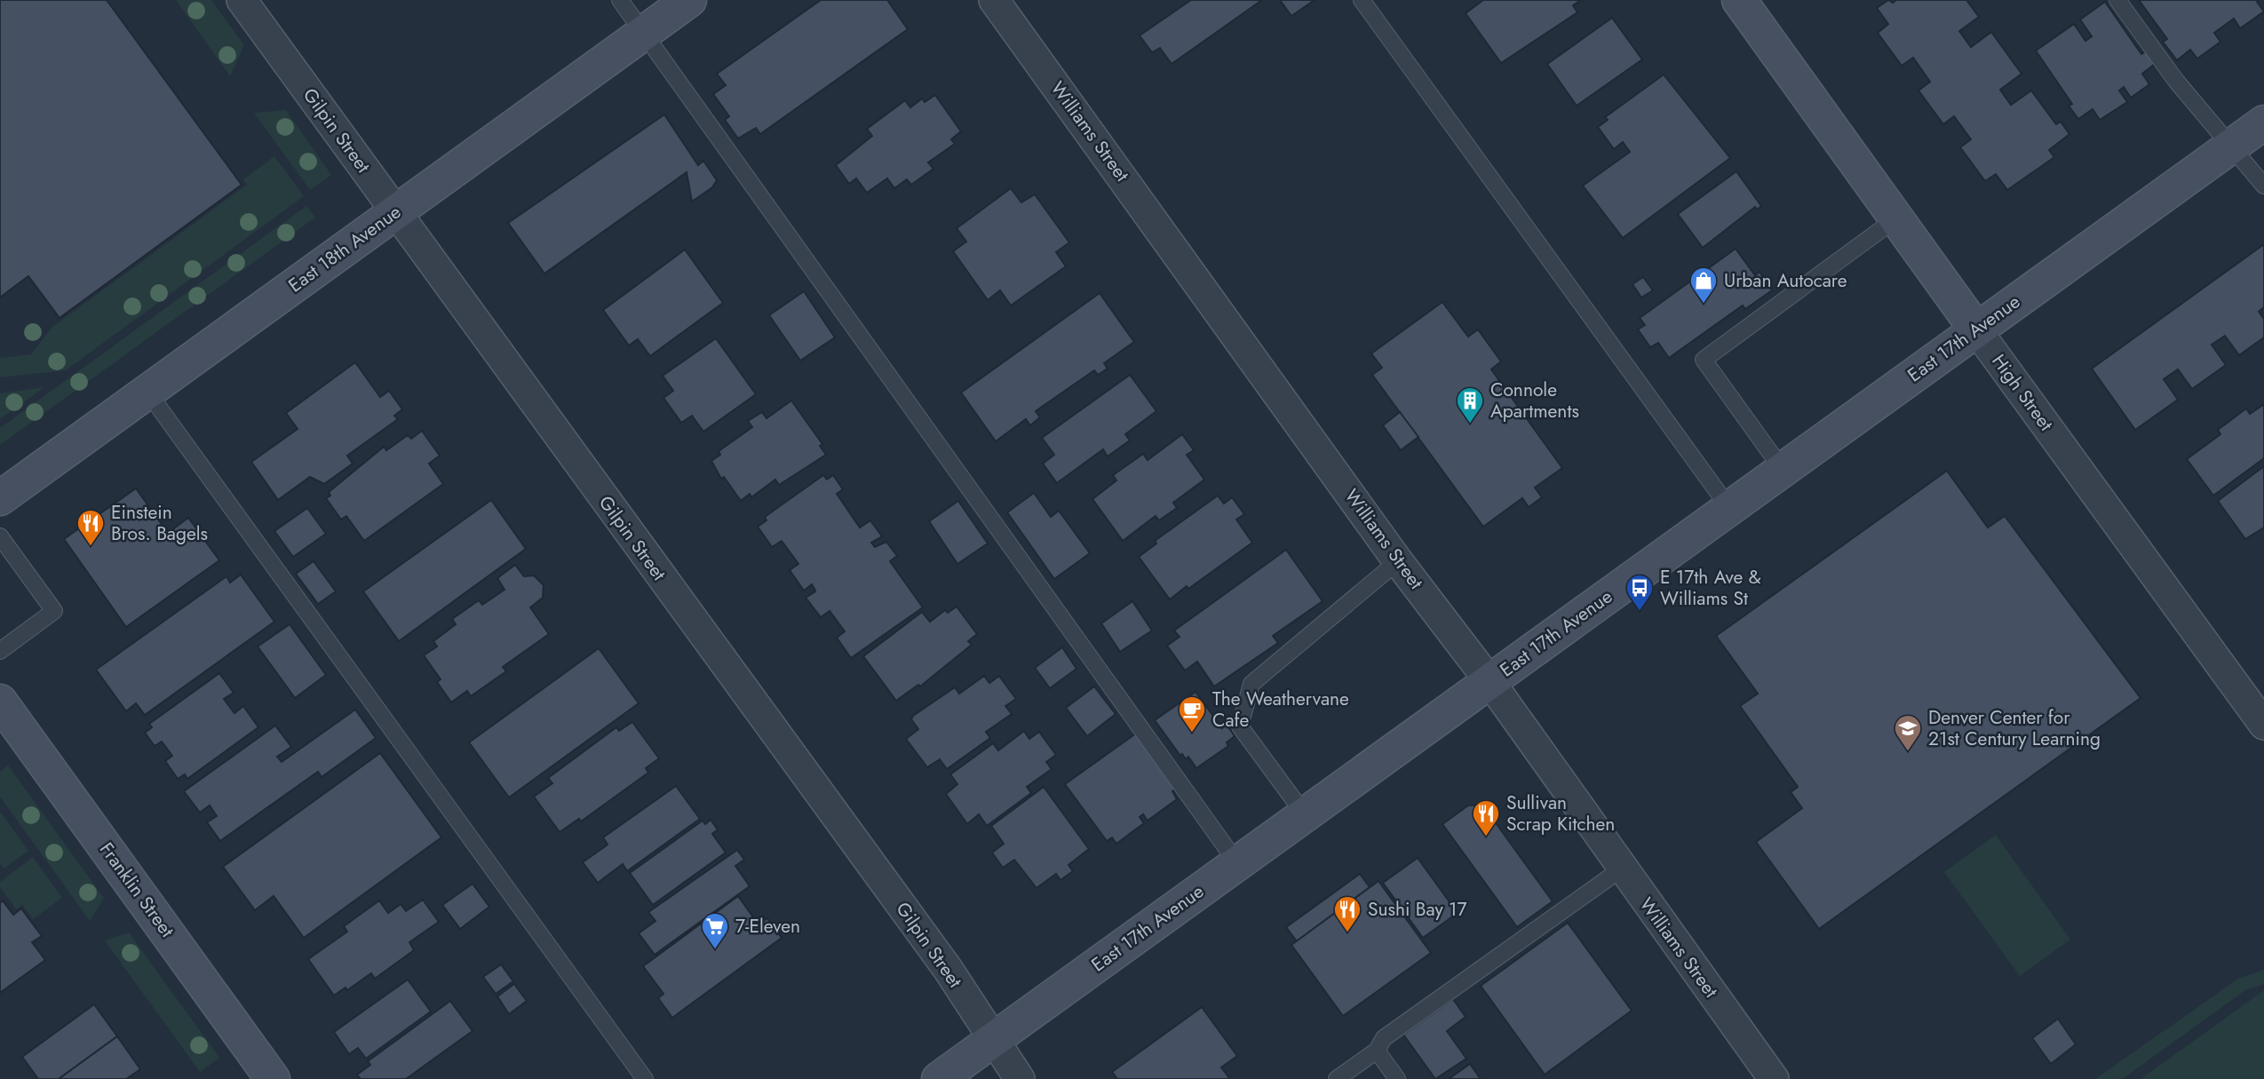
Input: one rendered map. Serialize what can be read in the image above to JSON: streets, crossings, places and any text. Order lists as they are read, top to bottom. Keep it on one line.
{"streets":{"main road":["East 18th Avenue","East 17th Avenue","High Street","Franklin Street"],"street":["Gilpin Street","Williams Street"]},"crossings":[["Gilpin Street","East 18th Avenue"],["Gilpin Street","East 17th Avenue"],["Williams Street","East 17th Avenue"],["East 17th Avenue","High Street"]],"places":{"shop":["Urban Autocare"],"building":["Connole Apartments"],"restaurant":["Einstein Bros. Bagels","Sullivan Scrap Kitchen","Sushi Bay 17"],"bus stop":["E 17th Ave & Williams St"],"cafe":["The Weathervane Cafe"],"school or university":["Denver Center for 21st Century Learning"],"supermarket":["7-Eleven"]}}
